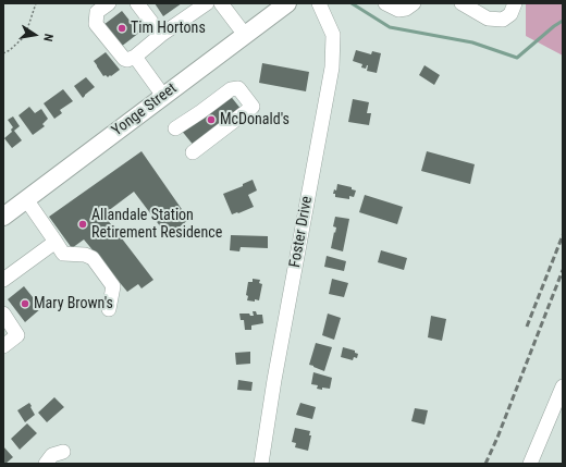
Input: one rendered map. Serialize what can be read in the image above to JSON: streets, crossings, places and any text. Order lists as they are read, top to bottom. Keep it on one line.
{"streets":{"main road":["Yonge Street"],"street":["Foster Drive"]},"places":["Tim Hortons","McDonald's","Allandale Station Retirement Residence","Mary Brown's"],"north":"right"}
